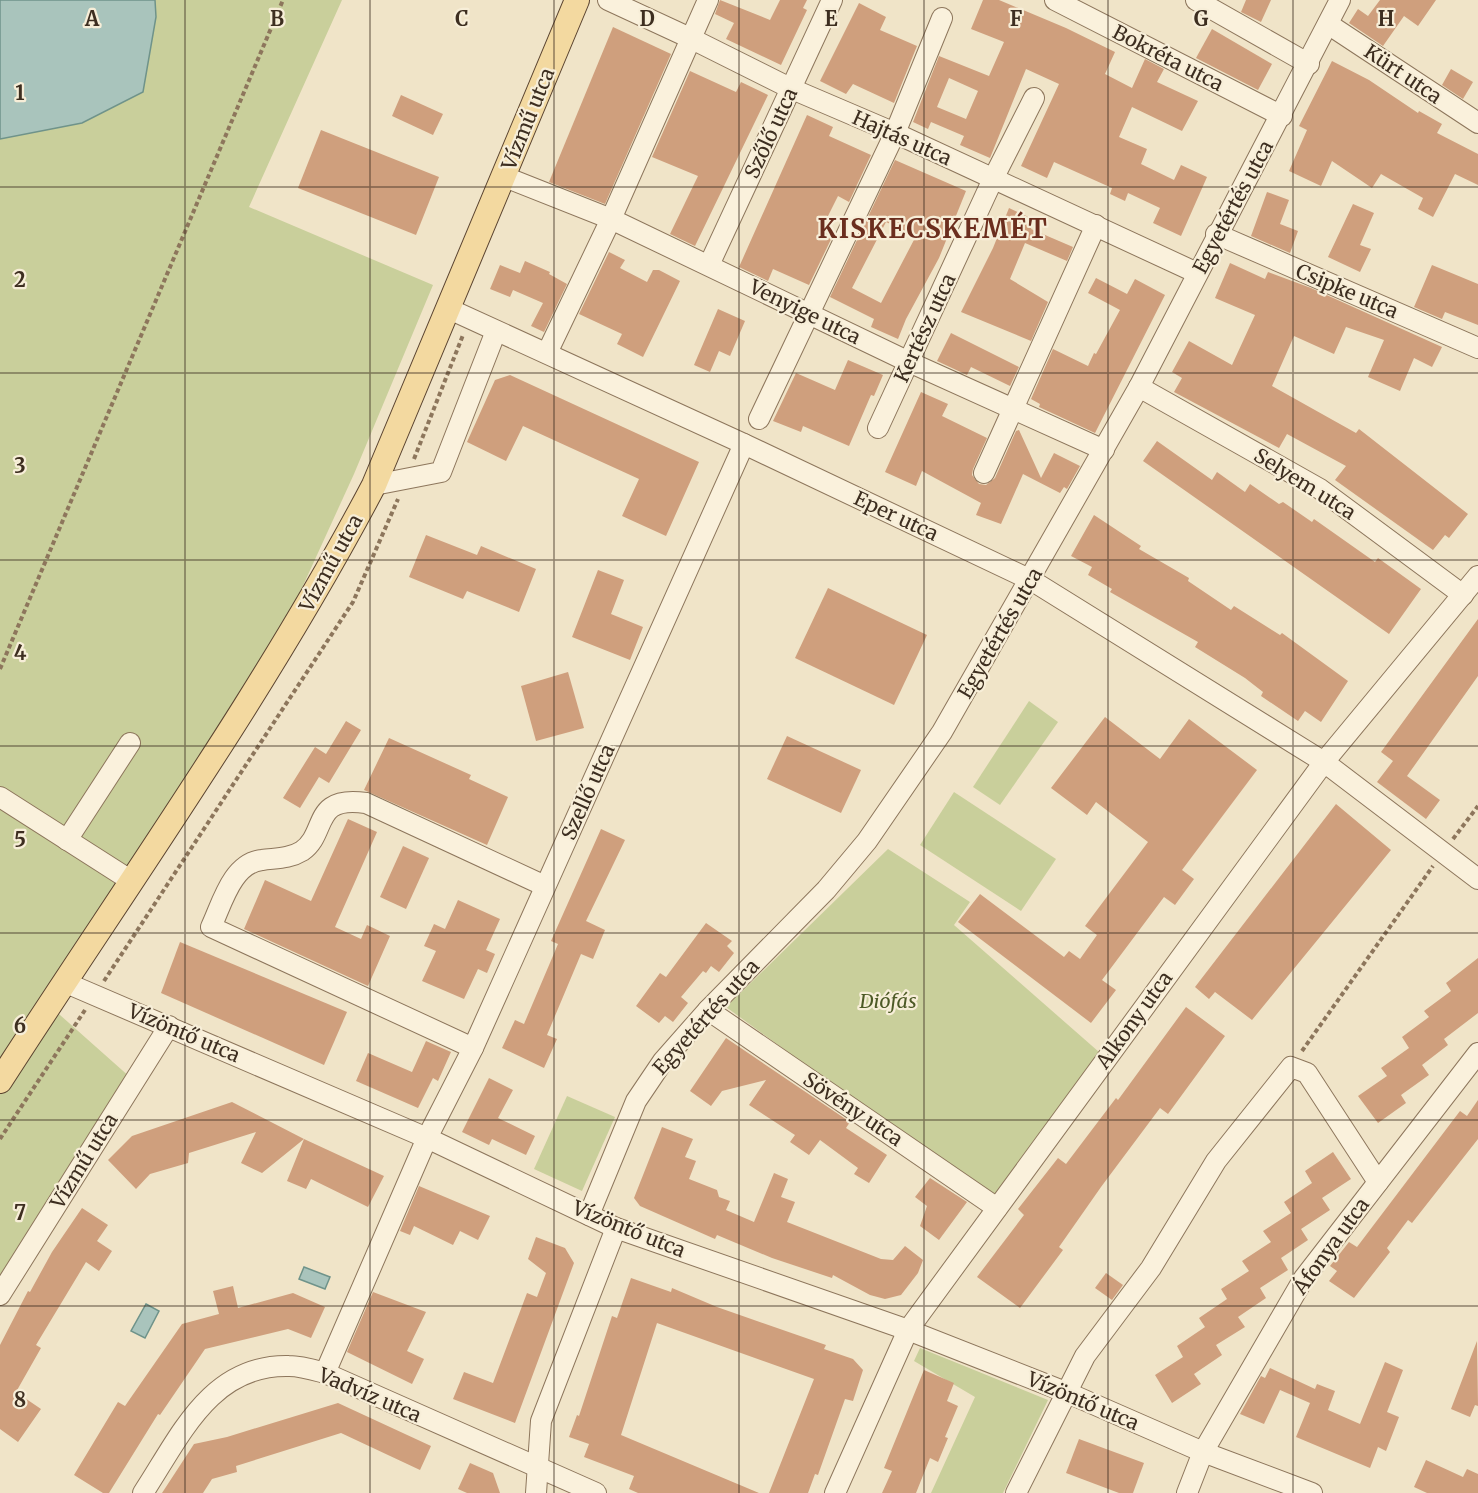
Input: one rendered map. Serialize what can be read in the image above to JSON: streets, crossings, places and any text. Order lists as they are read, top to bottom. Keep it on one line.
{"streets":{"main road":["Vízmű utca"],"street":["Bokréta utca","Kürt utca","Szőlő utca","Hajtás utca","Egyetértés utca","Csipke utca","Venyige utca","Kertész utca","Selyem utca","Eper utca","Szellő utca","Alkony utca","Vízöntő utca","Sövény utca","Áfonya utca","Vadvíz utca"]},"crossings":[["Bokréta utca","Egyetértés utca"],["Kürt utca","Egyetértés utca"],["Vízmű utca","Venyige utca"],["Vízmű utca","Eper utca"],["Vízmű utca","Vízöntő utca"],["Szőlő utca","Hajtás utca"],["Szőlő utca","Venyige utca"],["Hajtás utca","Egyetértés utca"],["Hajtás utca","Kertész utca"],["Egyetértés utca","Csipke utca"],["Egyetértés utca","Venyige utca"],["Egyetértés utca","Selyem utca"],["Egyetértés utca","Eper utca"],["Egyetértés utca","Vízöntő utca"],["Egyetértés utca","Sövény utca"],["Venyige utca","Kertész utca"],["Selyem utca","Alkony utca"],["Eper utca","Szellő utca"],["Eper utca","Alkony utca"],["Szellő utca","Vízöntő utca"],["Szellő utca","Vadvíz utca"],["Alkony utca","Vízöntő utca"],["Alkony utca","Sövény utca"],["Vízöntő utca","Áfonya utca"]],"districts":["KISKECSKEMÉT"],"parks":["Diófás"],"grid":{"columns":["A","B","C","D","E","F","G","H"],"rows":["1","2","3","4","5","6","7","8"]}}
